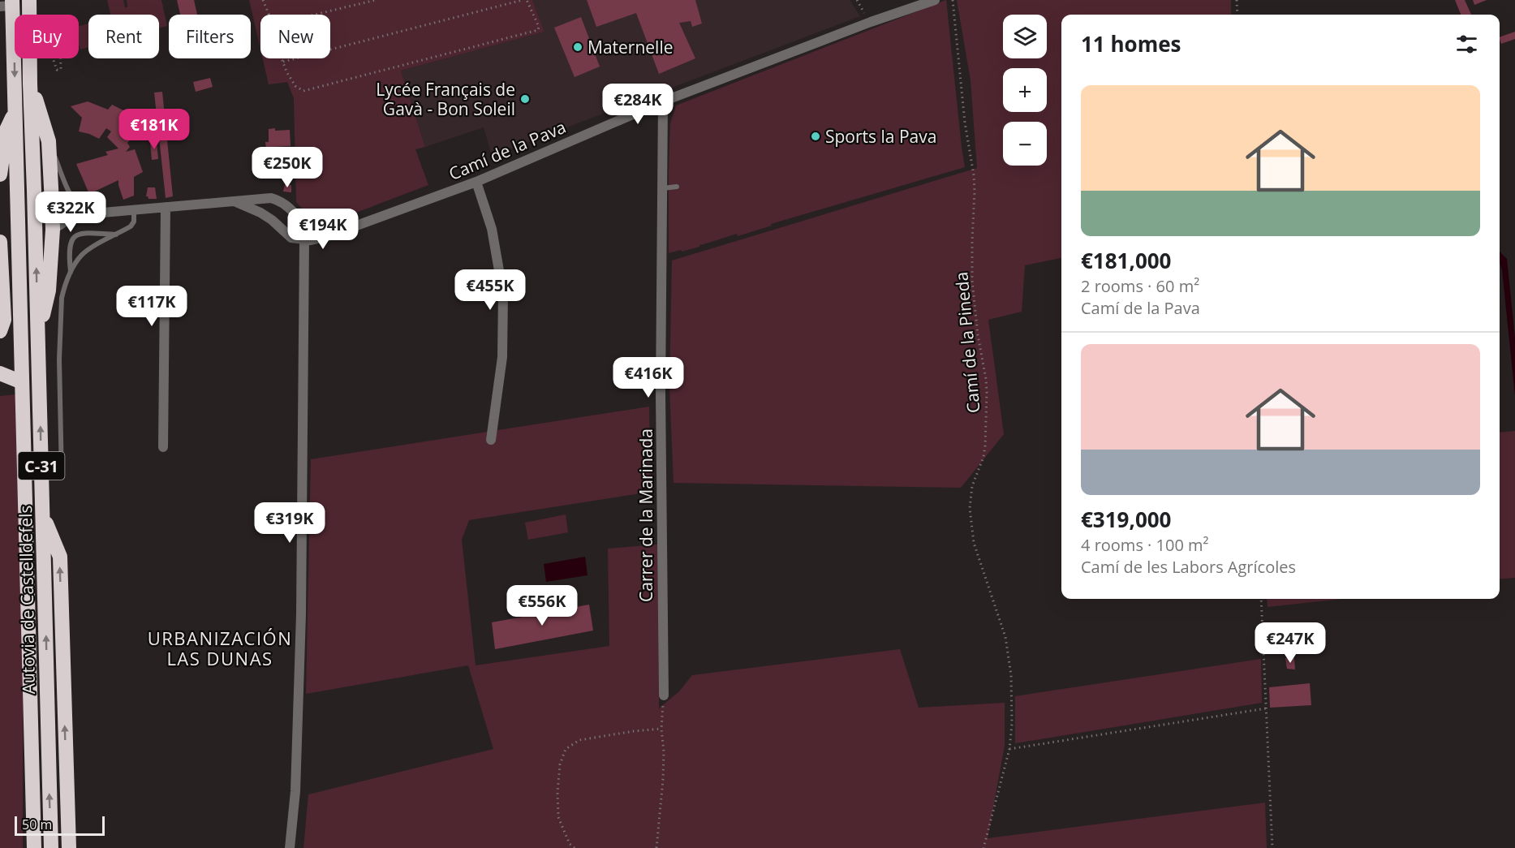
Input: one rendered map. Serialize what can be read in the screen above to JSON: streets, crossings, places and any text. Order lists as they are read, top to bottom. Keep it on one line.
{"streets":{"highway":["C-31","Autovia de Castelldefels"],"street":["Camí de la Pava","Carrer de la Marinada"],"path":["Camí de la Pineda"]},"crossings":[["Camí de la Pava","Carrer de la Marinada"]],"districts":["URBANIZACIÓN LAS DUNAS"],"places":["Maternelle","Lycée Français de Gavà - Bon Soleil","Sports la Pava"],"scale_bar":"50 m","page":{"map_buttons":["+","−"],"chip":["Buy","Rent","Filters","New"],"heading":"11 homes","list":[{"name":"€181,000","note":"2 rooms · 60 m² · Camí de la Pava"},{"name":"€319,000","note":"4 rooms · 100 m² · Camí de les Labors Agrícoles"}],"price":["€284K","€181K","€250K","€322K","€194K","€455K","€117K","€416K","€319K","€556K","€247K"],"scale":"50 m"}}
